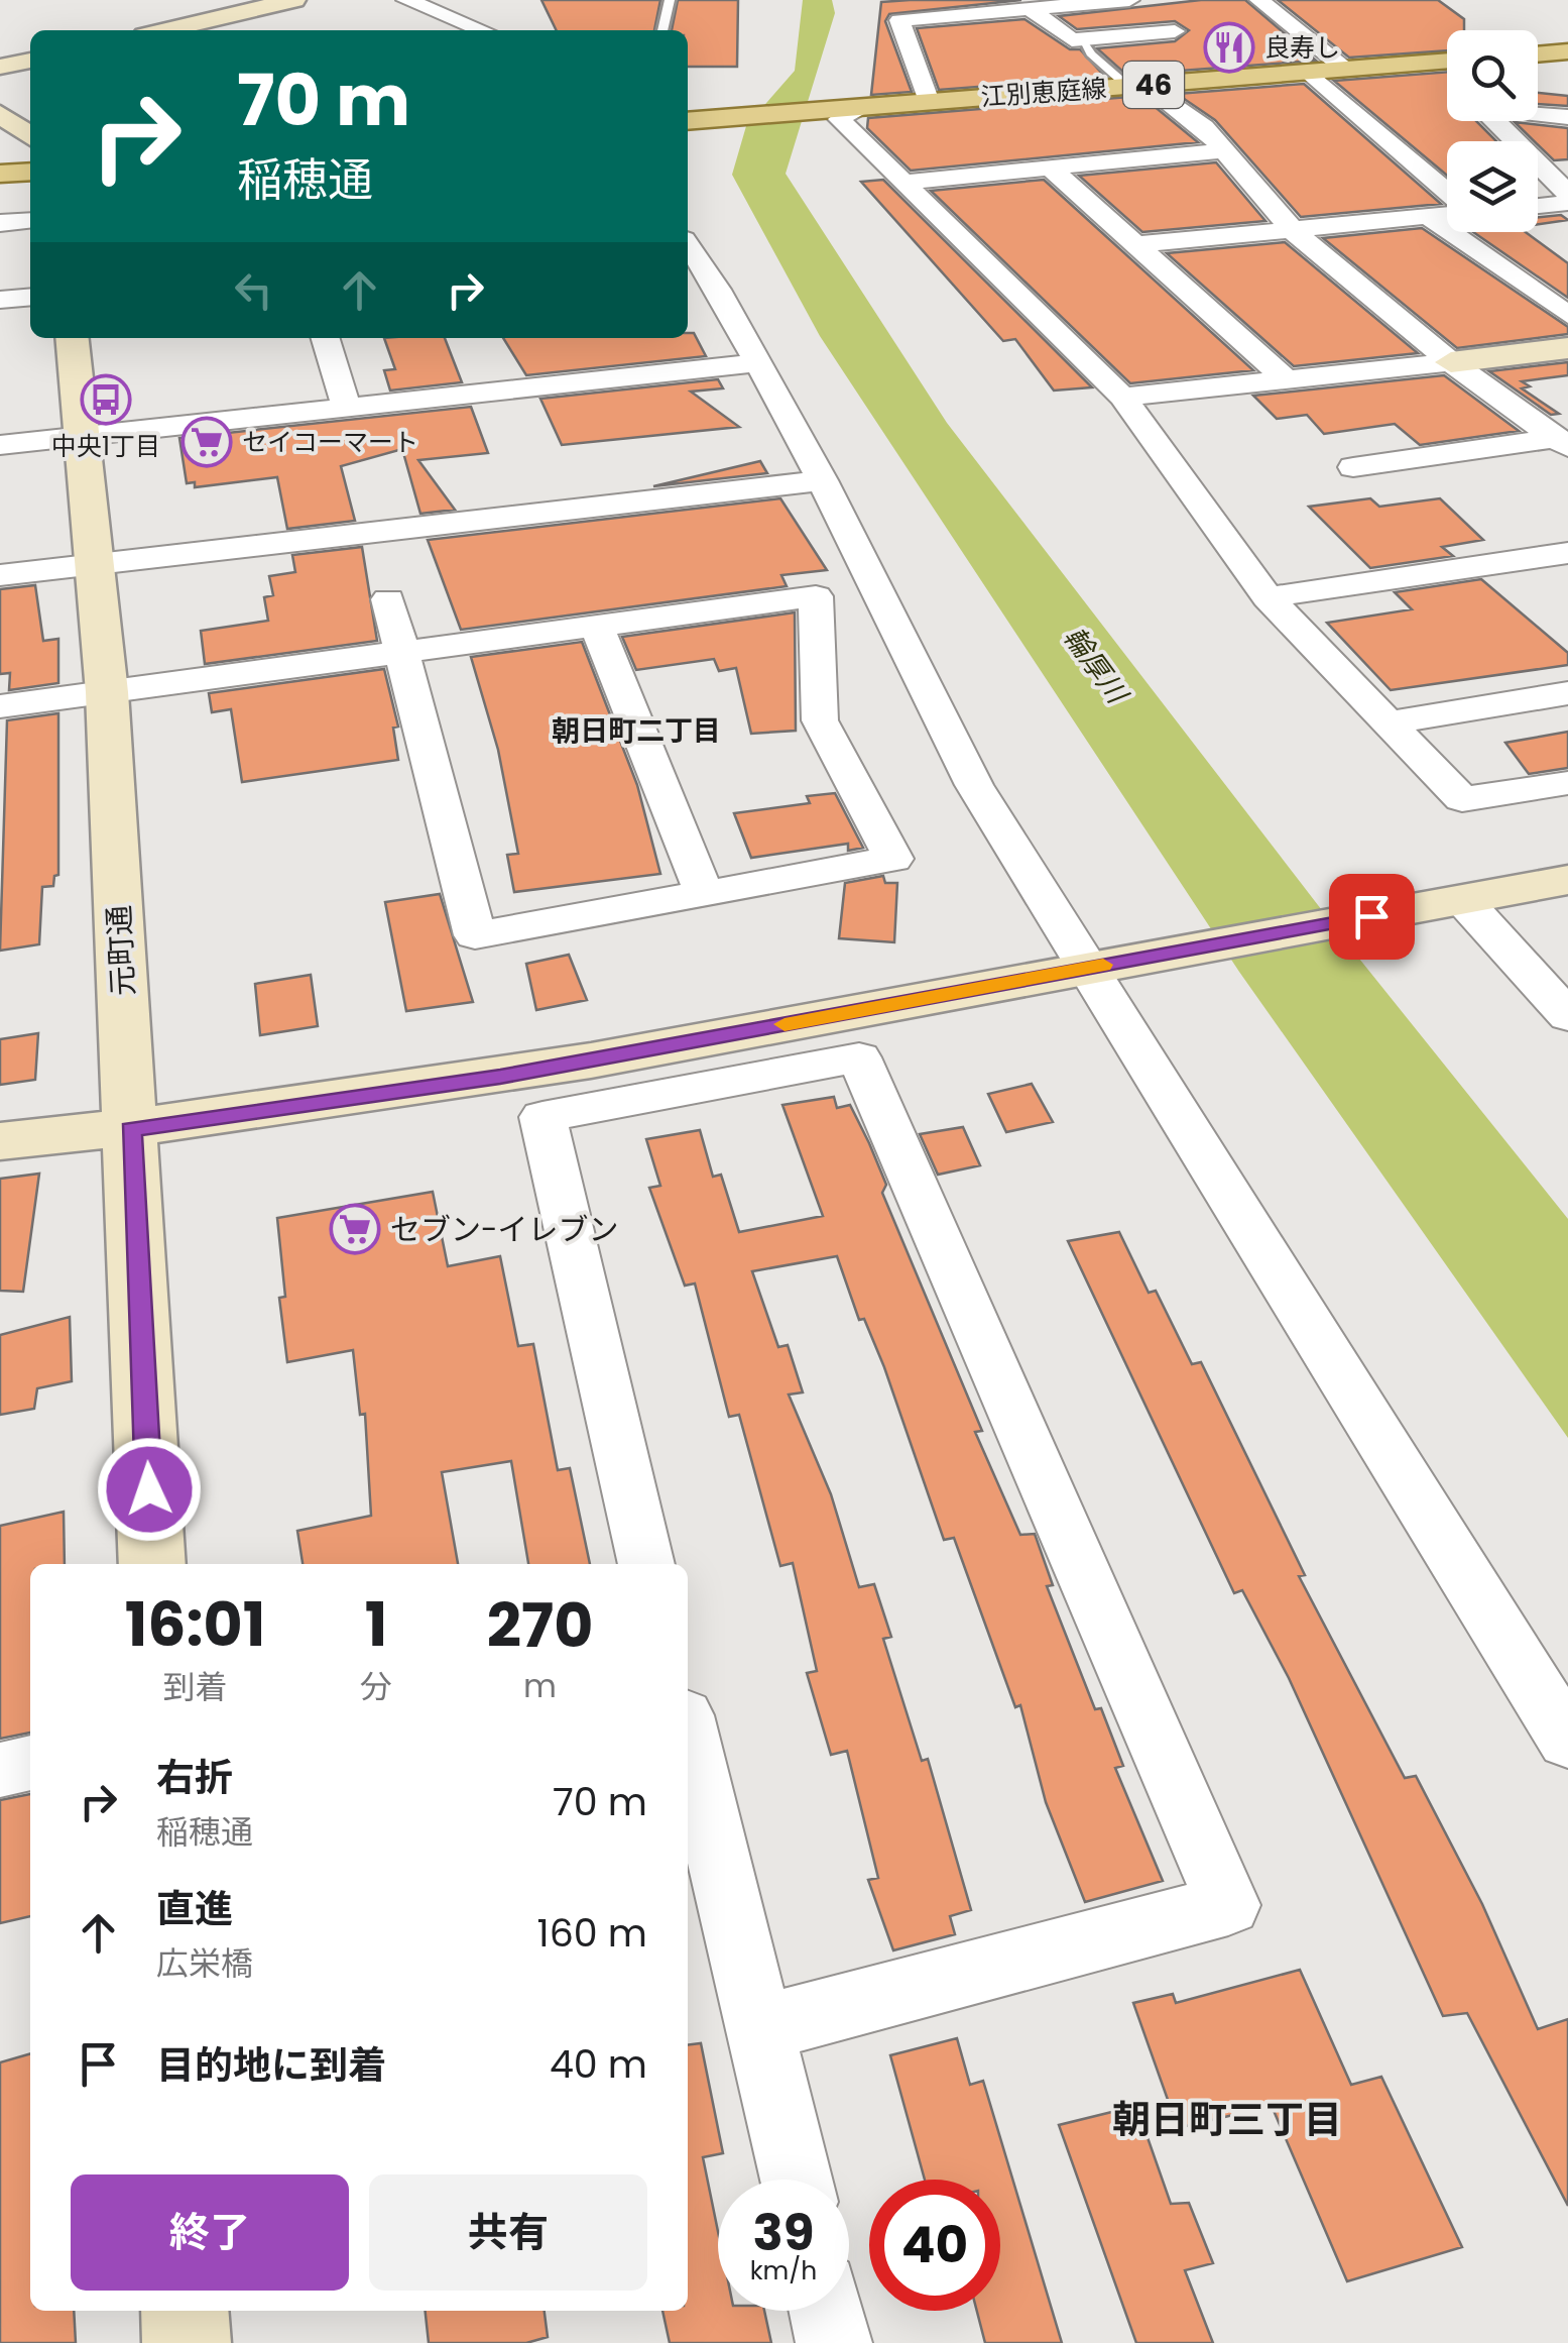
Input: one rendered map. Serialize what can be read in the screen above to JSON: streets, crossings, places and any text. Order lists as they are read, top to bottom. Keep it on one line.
{"streets":{"main road":["46","江別恵庭線"],"street":["元町通"]},"districts":["朝日町二丁目","朝日町三丁目"],"water":["輪厚川"],"places":{"restaurant":["良寿し"],"bus stop":["中央1丁目"],"supermarket":["セイコーマート","セブン-イレブン"]},"page":{"turn":["70 m","稲穂通"],"eta":["16:01","到着","1","分","270","m"],"list":[{"name":"右折","note":"稲穂通","value":"70 m"},{"name":"直進","note":"広栄橋","value":"160 m"},{"name":"目的地に到着","value":"40 m"}],"buttons":["終了","共有"],"speed":"39 km/h","limit":"40"}}
